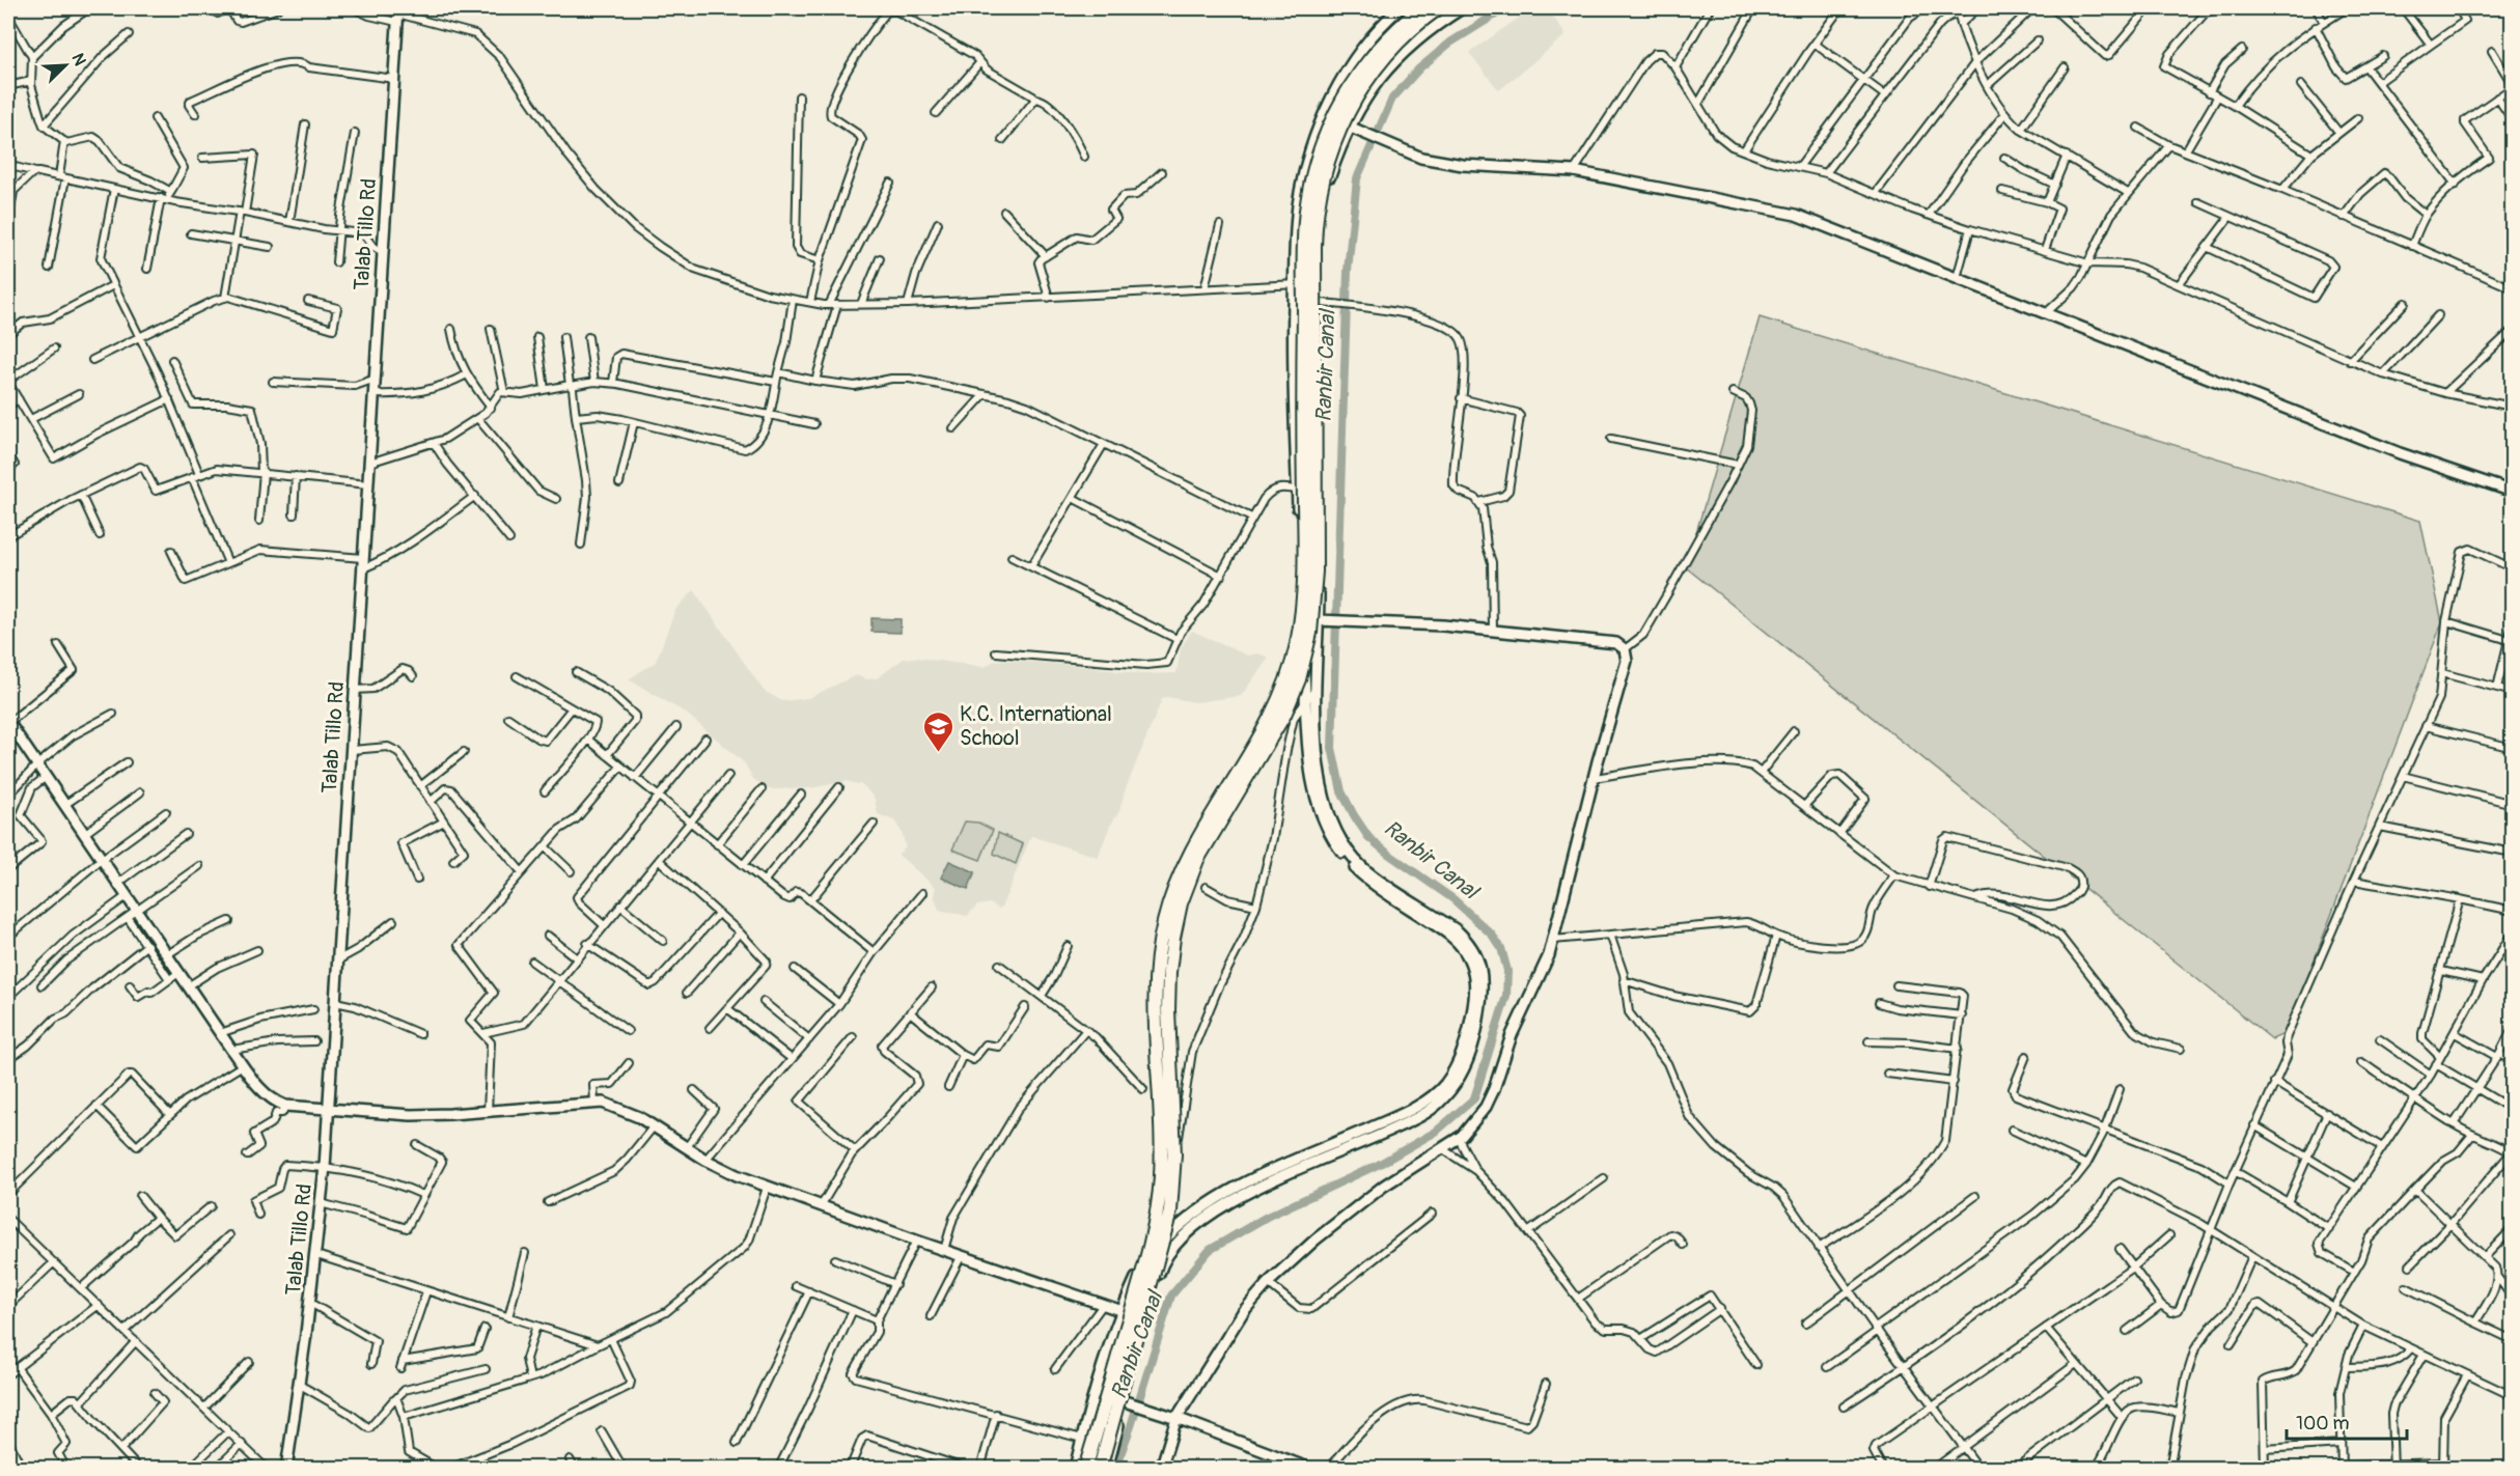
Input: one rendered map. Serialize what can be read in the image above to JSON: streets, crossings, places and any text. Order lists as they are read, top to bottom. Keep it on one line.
{"streets":{"street":["Talab Tillo Rd"]},"water":["Ranbir Canal"],"places":{"school or university":["K.C. International School"]},"scale_bar":"100 m","north":"top right"}
